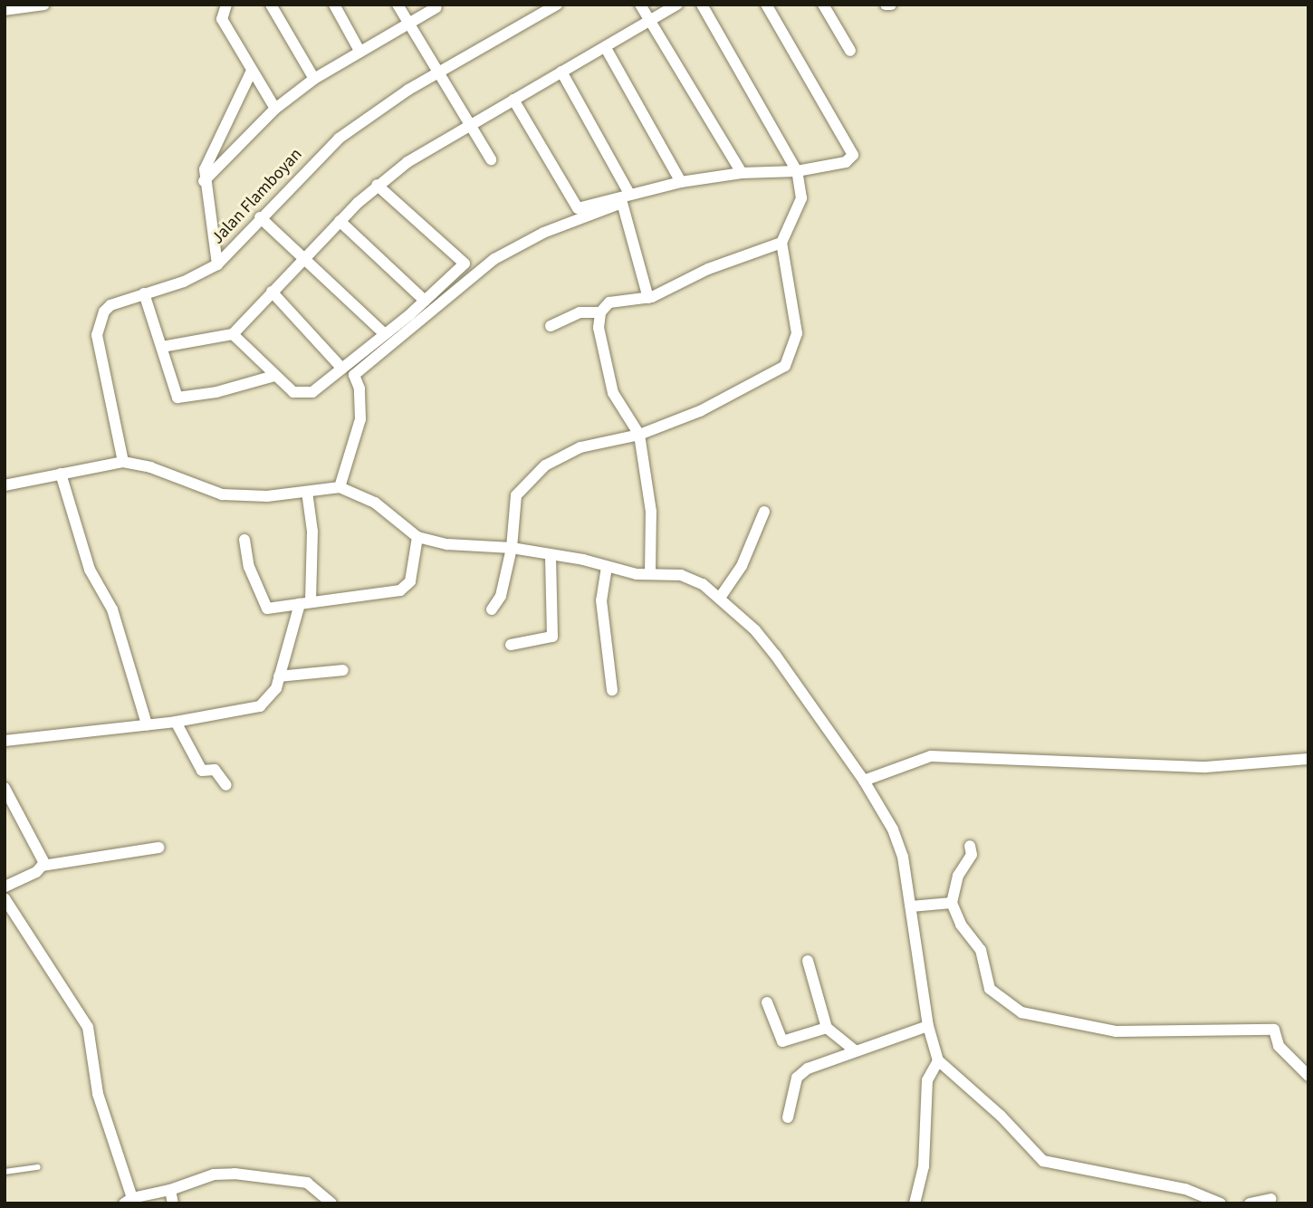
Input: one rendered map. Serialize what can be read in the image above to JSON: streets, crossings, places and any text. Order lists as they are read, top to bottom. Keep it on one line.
{"streets":{"street":["Jalan Flamboyan"]}}
